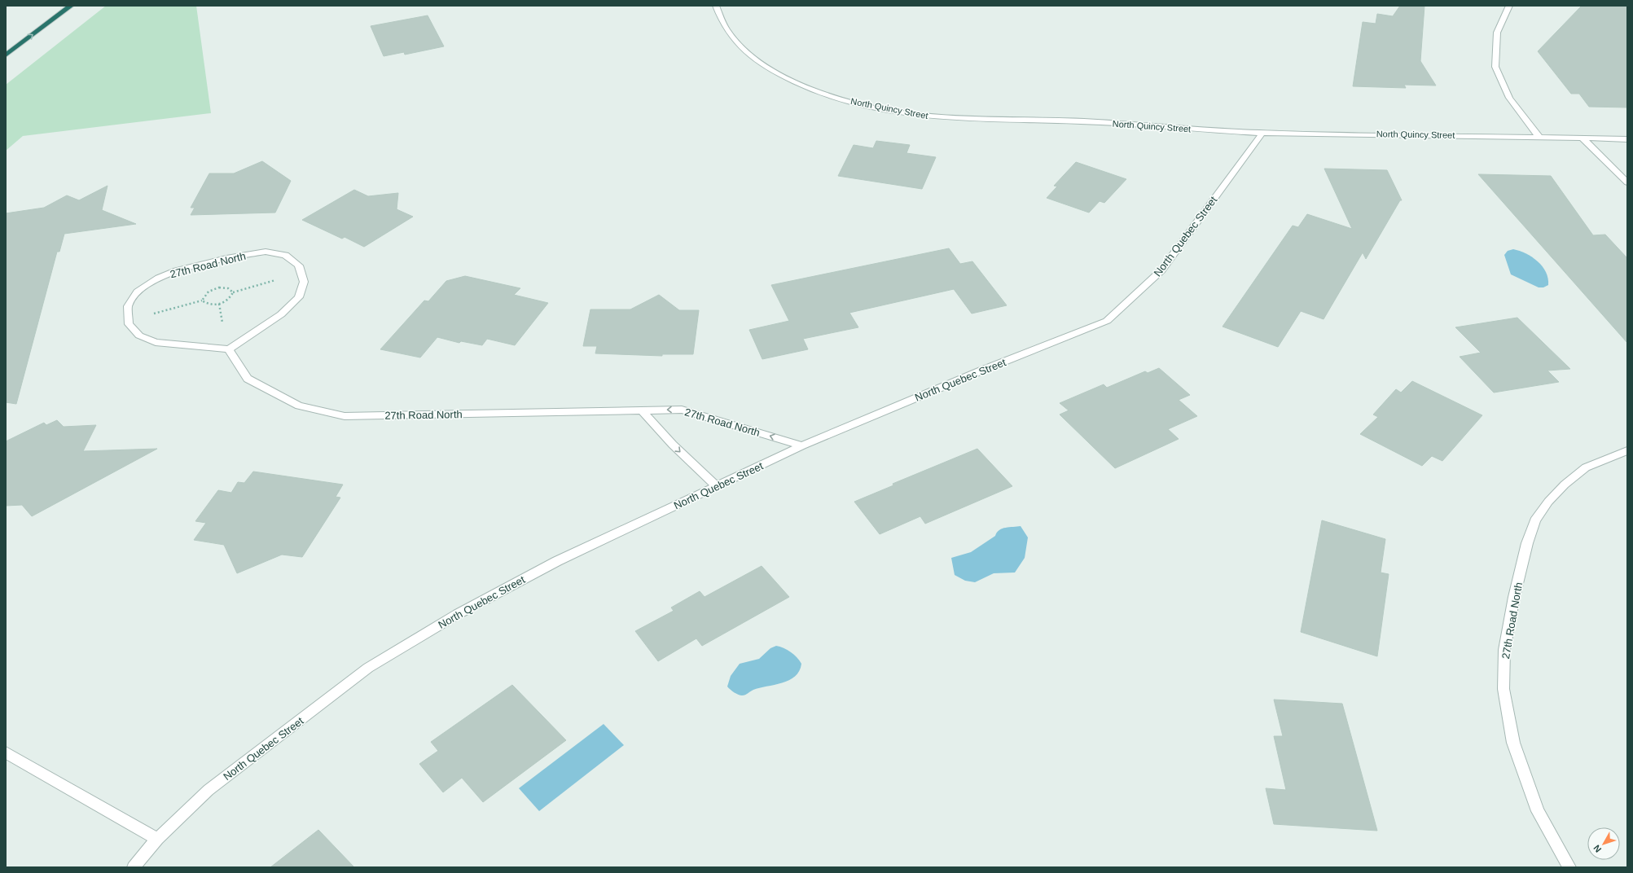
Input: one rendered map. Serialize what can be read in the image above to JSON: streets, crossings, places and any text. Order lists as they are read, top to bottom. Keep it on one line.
{"streets":{"street":["North Quincy Street","North Quebec Street","27th Road North"]},"crossings":[["North Quincy Street","North Quebec Street"],["North Quebec Street","27th Road North"]],"north":"bottom left"}
